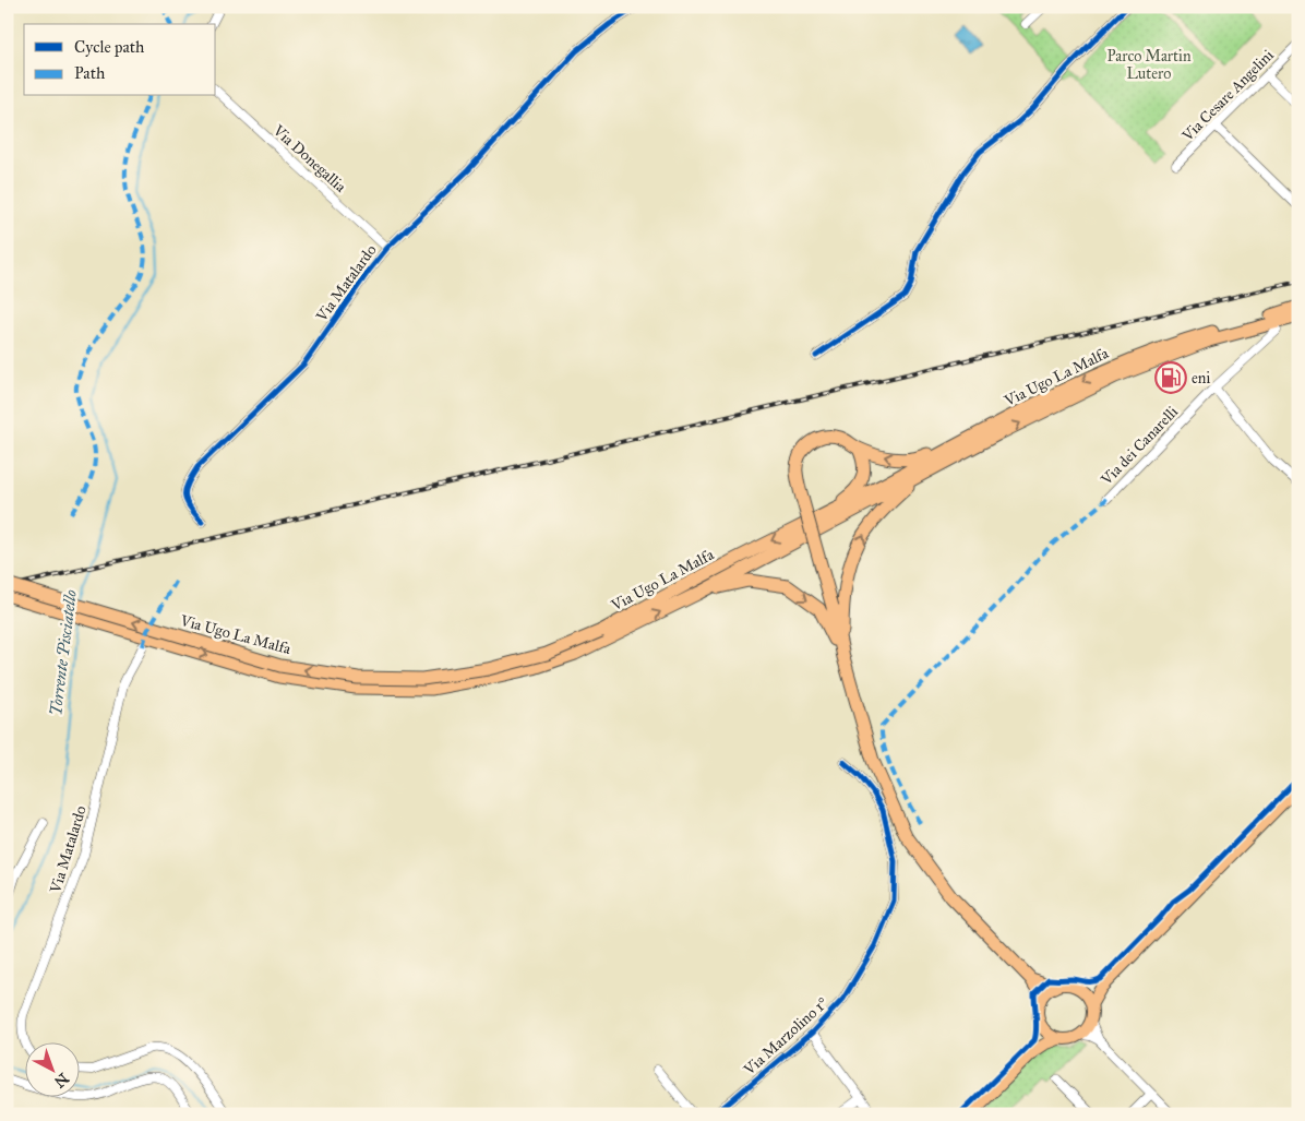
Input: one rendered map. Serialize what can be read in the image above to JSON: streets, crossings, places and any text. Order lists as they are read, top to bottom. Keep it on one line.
{"streets":{"highway":["Via Ugo La Malfa"],"street":["Via Cesare Angelini","Via Donegallia","Via Matalardo","Via dei Canarelli","Via Marzolino 1°"]},"crossings":[["Via Donegallia","Via Matalardo"]],"water":["Torrente Pisciatello"],"parks":["Parco Martin Lutero"],"places":{"fuel station":["eni"]},"legend":["Cycle path","Path"],"north":"bottom right"}
